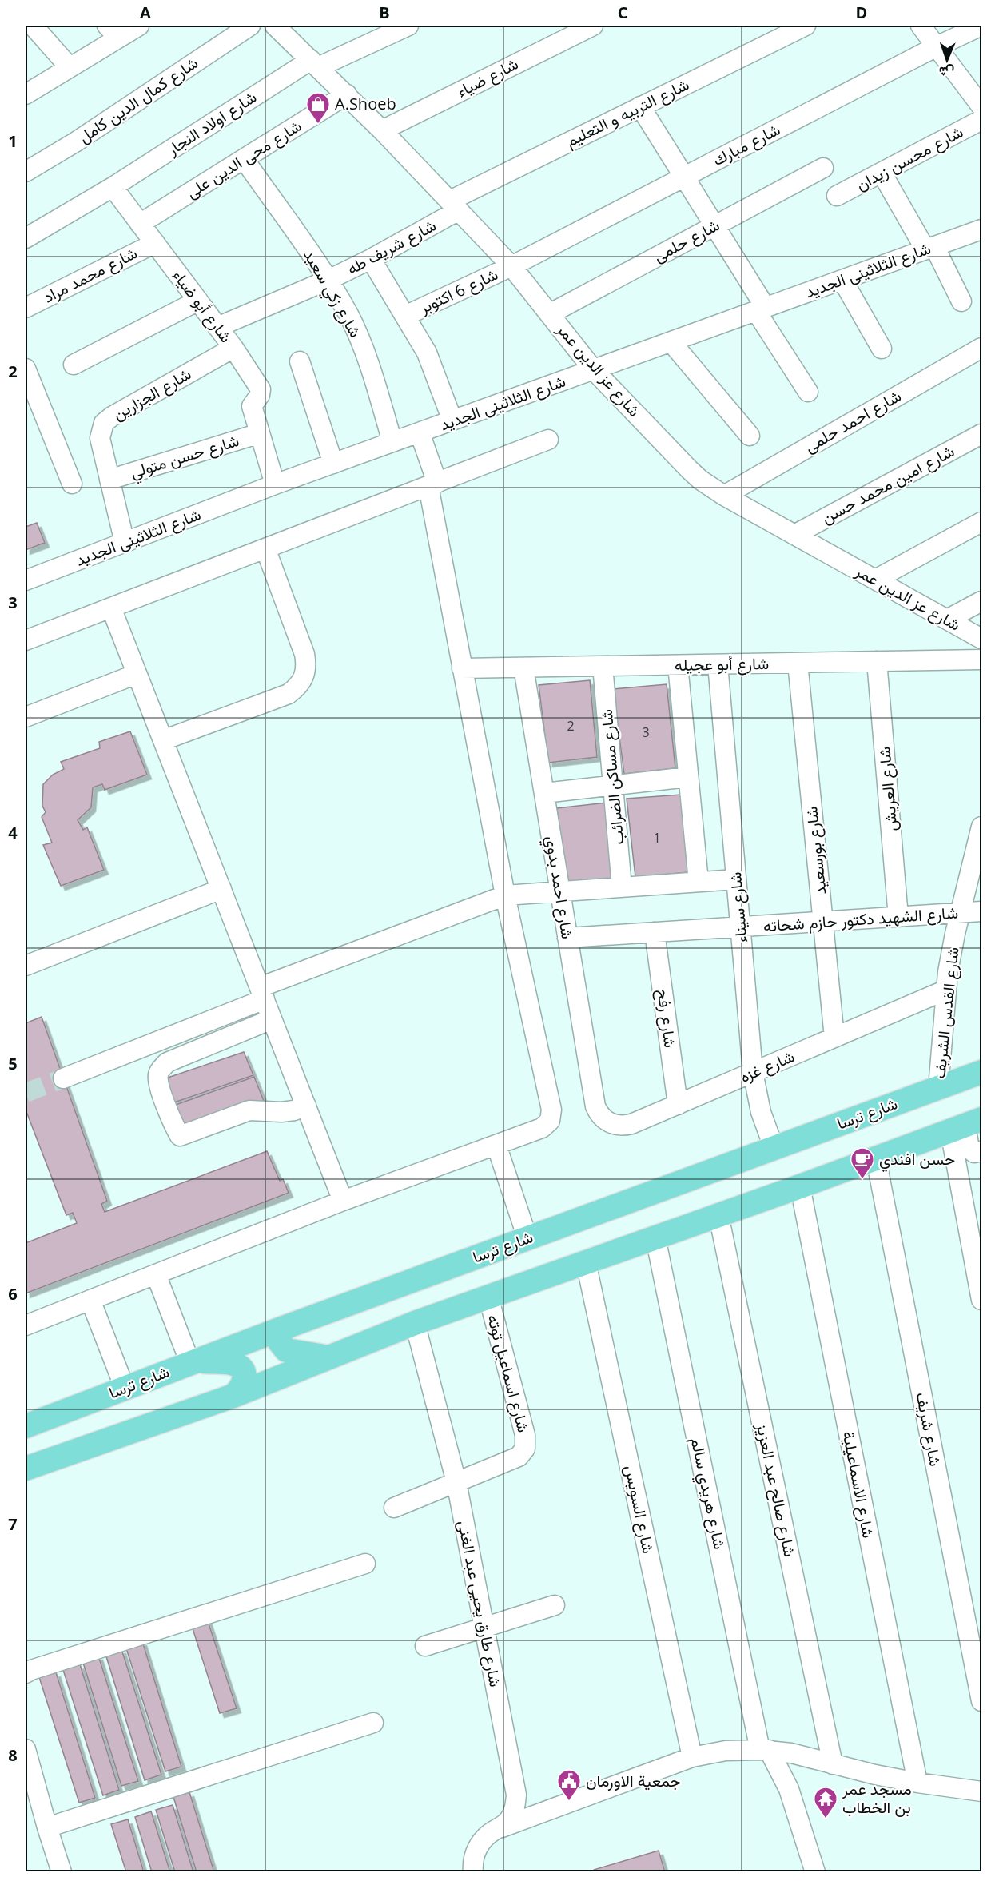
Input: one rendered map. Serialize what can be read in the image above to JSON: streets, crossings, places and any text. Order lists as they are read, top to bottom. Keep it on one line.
{"streets":{"main road":["شارع ترسا"],"street":["شارع ضياء","شارع كمال الدين كامل","شارع التربيه و التعليم","شارع اولاد النجار","شارع مبارك","شارع محسن زيدان","شارع محى الدين على","شارع حلمى","شارع شريف طه","شارع الثلاثينى الجديد","شارع محمد مراد","شارع 6 اكتوبر","شارع زكي سعيد","شارع أبو ضياء","شارع عز الدين عمر","شارع الجزارين","شارع احمد حلمى","شارع حسن متولي","شارع امين محمد حسن","شارع أبو عجيله","شارع مساكن الضرائب","شارع العريش","شارع بورسعيد","شارع احمد بدوي","شارع سيناء","شارع الشهيد دكتور حازم شحاته","شارع القدس الشريف","شارع رفح","شارع غزه","شارع اسماعيل توته","شارع شريف","شارع الاسماعيلية","شارع صالح عبد العزيز","شارع هريدي سالم","شارع السويس","شارع طارق يحيى عبد الغنى"]},"crossings":[["شارع ضياء","شارع عز الدين عمر"],["شارع التربيه و التعليم","شارع شريف طه"],["شارع التربيه و التعليم","شارع عز الدين عمر"],["شارع اولاد النجار","شارع أبو ضياء"],["شارع اولاد النجار","شارع عز الدين عمر"],["شارع مبارك","شارع 6 اكتوبر"],["شارع مبارك","شارع عز الدين عمر"],["شارع محى الدين على","شارع زكي سعيد"],["شارع محى الدين على","شارع أبو ضياء"],["شارع محى الدين على","شارع عز الدين عمر"],["شارع حلمى","شارع عز الدين عمر"],["شارع شريف طه","شارع زكي سعيد"],["شارع شريف طه","شارع أبو ضياء"],["شارع شريف طه","شارع عز الدين عمر"],["شارع الثلاثينى الجديد","شارع زكي سعيد"],["شارع الثلاثينى الجديد","شارع عز الدين عمر"],["شارع الثلاثينى الجديد","شارع الجزارين"],["شارع محمد مراد","شارع أبو ضياء"],["شارع 6 اكتوبر","شارع عز الدين عمر"],["شارع أبو ضياء","شارع الجزارين"],["شارع أبو ضياء","شارع حسن متولي"],["شارع عز الدين عمر","شارع احمد حلمى"],["شارع عز الدين عمر","شارع امين محمد حسن"],["شارع الجزارين","شارع حسن متولي"],["شارع أبو عجيله","شارع مساكن الضرائب"],["شارع أبو عجيله","شارع العريش"],["شارع أبو عجيله","شارع بورسعيد"],["شارع أبو عجيله","شارع احمد بدوي"],["شارع أبو عجيله","شارع سيناء"],["شارع العريش","شارع الشهيد دكتور حازم شحاته"],["شارع بورسعيد","شارع الشهيد دكتور حازم شحاته"],["شارع بورسعيد","شارع غزه"],["شارع احمد بدوي","شارع الشهيد دكتور حازم شحاته"],["شارع احمد بدوي","شارع غزه"],["شارع سيناء","شارع الشهيد دكتور حازم شحاته"],["شارع سيناء","شارع غزه"],["شارع سيناء","شارع ترسا"],["شارع الشهيد دكتور حازم شحاته","شارع القدس الشريف"],["شارع الشهيد دكتور حازم شحاته","شارع رفح"],["شارع القدس الشريف","شارع غزه"],["شارع القدس الشريف","شارع ترسا"],["شارع رفح","شارع غزه"],["شارع اسماعيل توته","شارع طارق يحيى عبد الغنى"]],"places":{"shop":["A.Shoeb"],"cafe":["حسن افندي"],"public building":["جمعية الاورمان"],"temple":["مسجد عمر بن الخطاب"]},"house_numbers":["2","3","1"],"north":"bottom","grid":{"columns":["A","B","C","D"],"rows":["1","2","3","4","5","6","7","8"]}}
